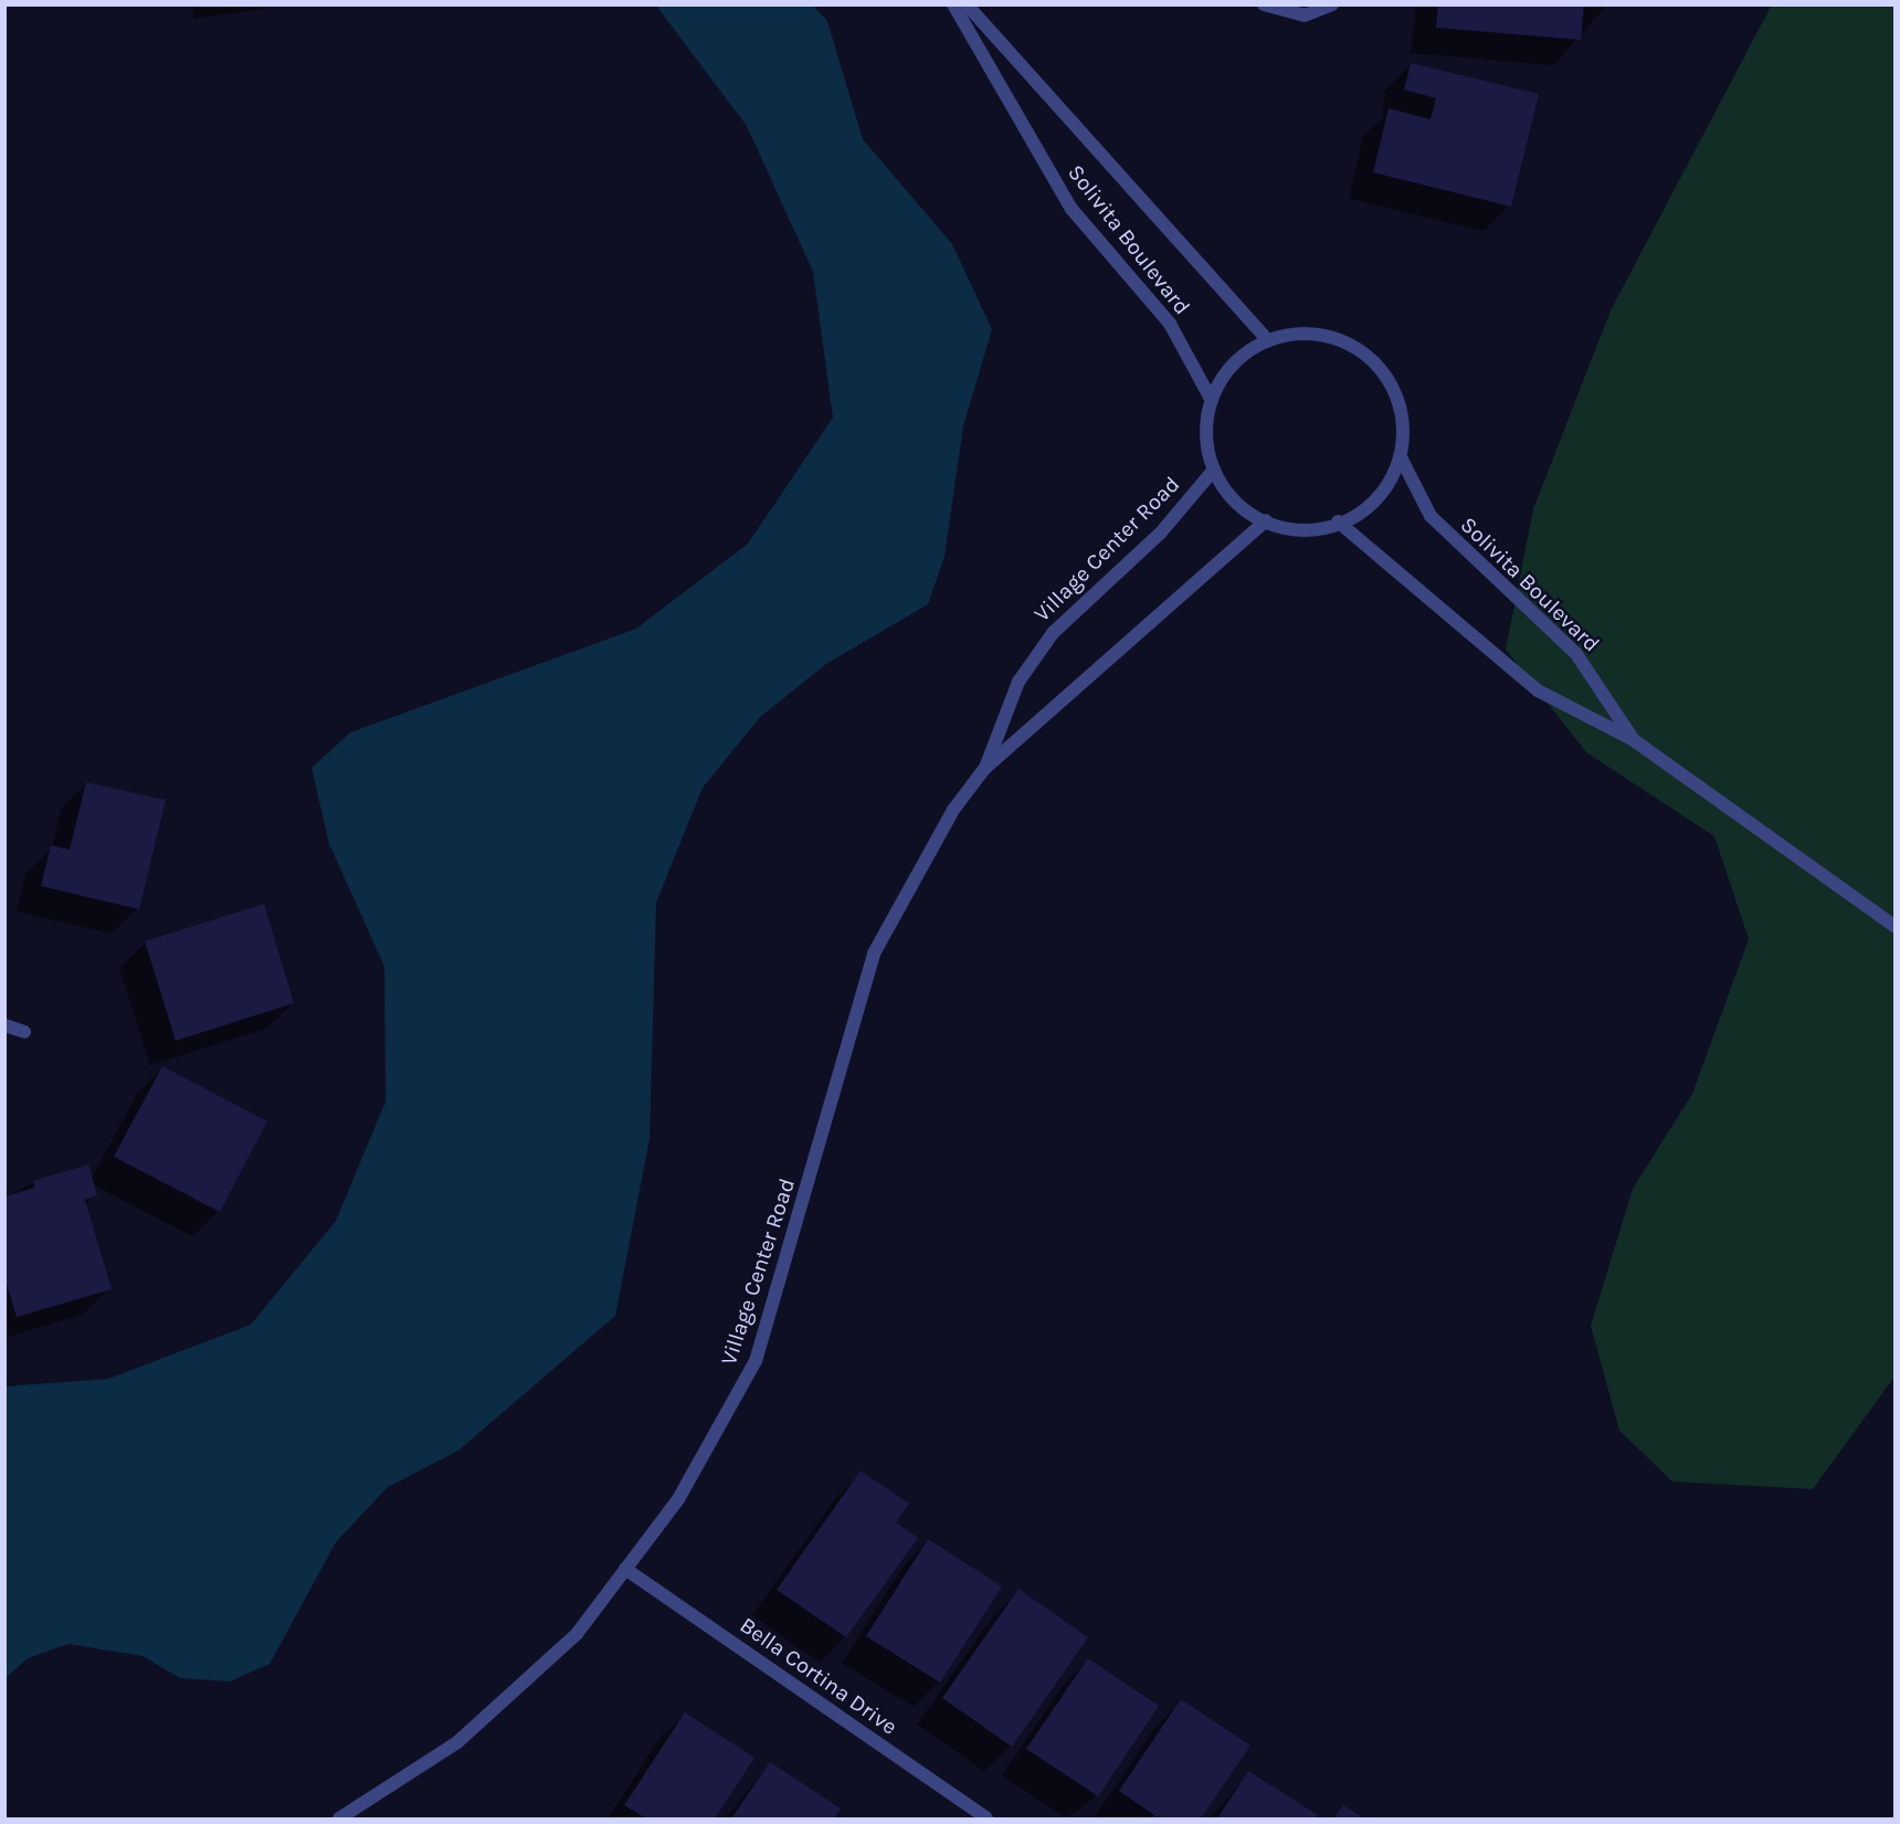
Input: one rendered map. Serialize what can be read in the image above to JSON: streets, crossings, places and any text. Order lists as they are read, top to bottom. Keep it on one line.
{"streets":{"street":["Solivita Boulevard","Village Center Road","Bella Cortina Drive"]},"crossings":[["Solivita Boulevard","Village Center Road"],["Village Center Road","Bella Cortina Drive"]]}
